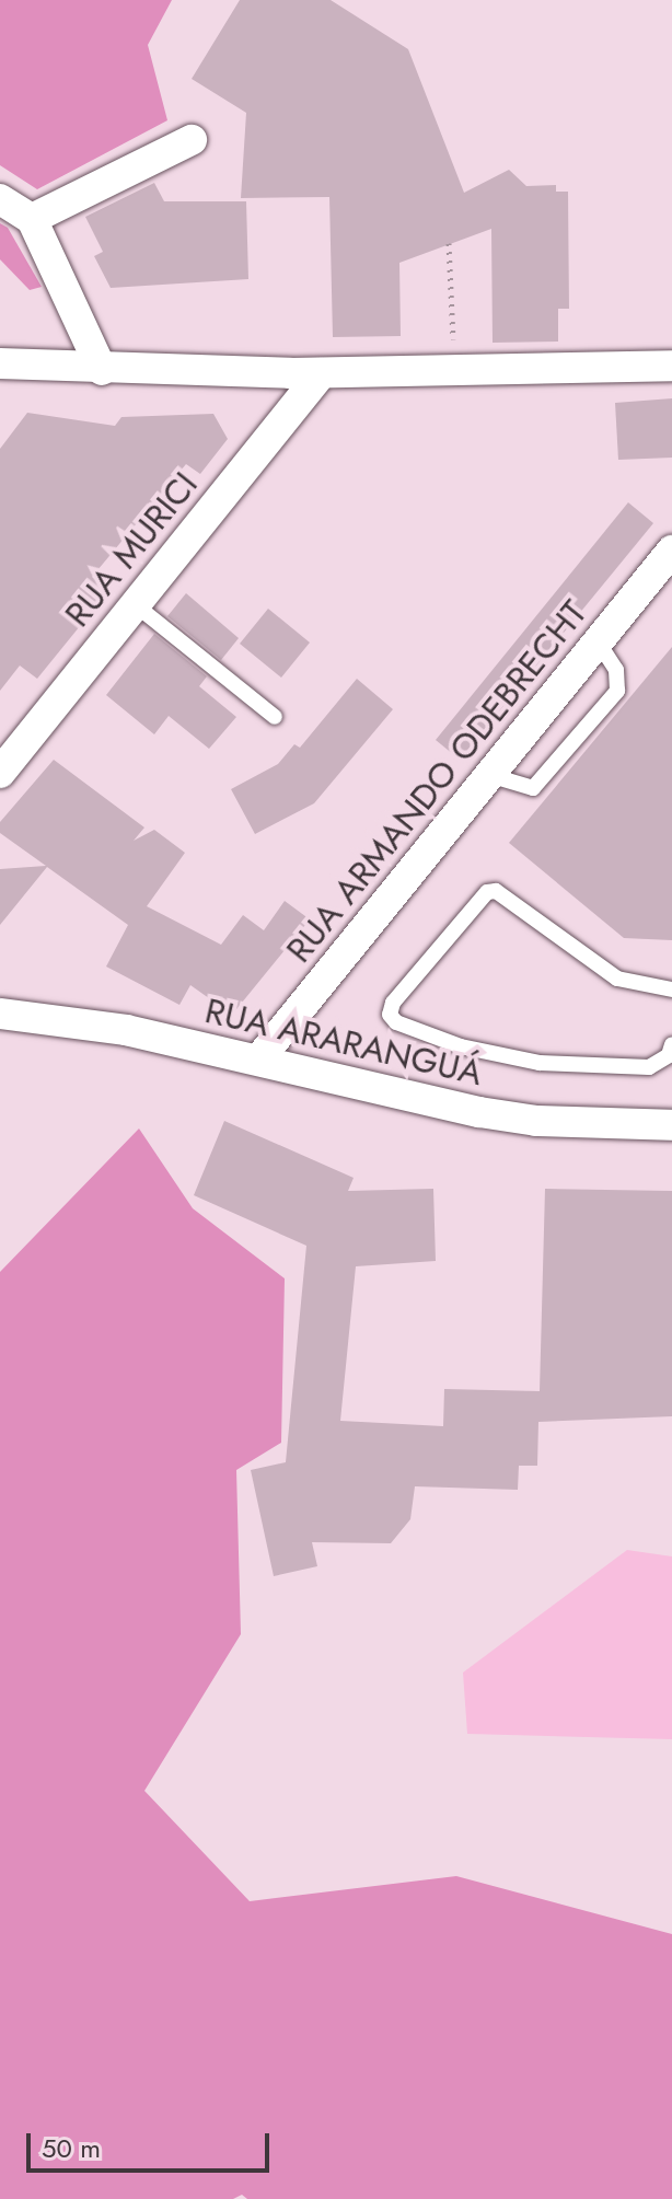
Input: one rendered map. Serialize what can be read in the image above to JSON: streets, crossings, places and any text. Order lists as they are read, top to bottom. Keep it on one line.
{"streets":{"street":["RUA MURICI","RUA ARMANDO ODEBRECHT","RUA ARARANGUÁ"]},"crossings":[["RUA ARMANDO ODEBRECHT","RUA ARARANGUÁ"]],"scale_bar":"50 m"}
